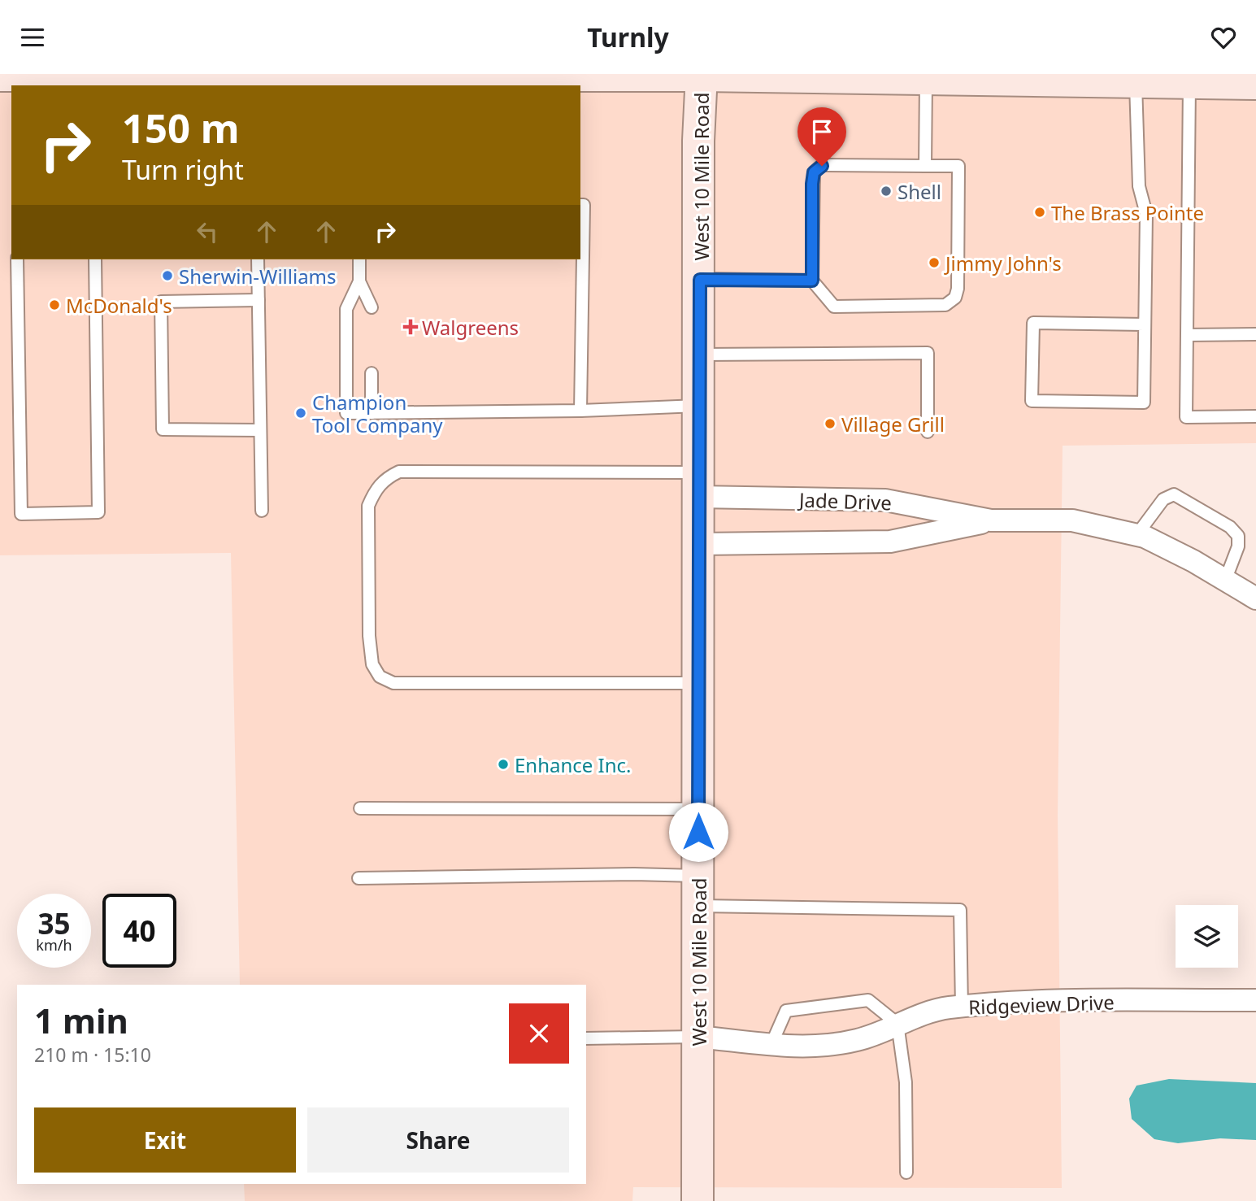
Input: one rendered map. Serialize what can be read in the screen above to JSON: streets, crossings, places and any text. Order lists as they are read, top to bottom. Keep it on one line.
{"streets":{"main road":["West 10 Mile Road"],"street":["Jade Drive","Ridgeview Drive"]},"crossings":[["West 10 Mile Road","Jade Drive"],["West 10 Mile Road","Ridgeview Drive"]],"places":{"other":["Shell","The Brass Pointe","Jimmy John's","Sherwin-Williams","McDonald's","Champion Tool Company","Village Grill","Enhance Inc."],"health":["Walgreens"]},"page":{"header":"Turnly","turn":["150 m","Turn right"],"speed":"35 km/h","limit":"40","heading":["1 min","210 m · 15:10"],"buttons":["Exit","Share"]}}
